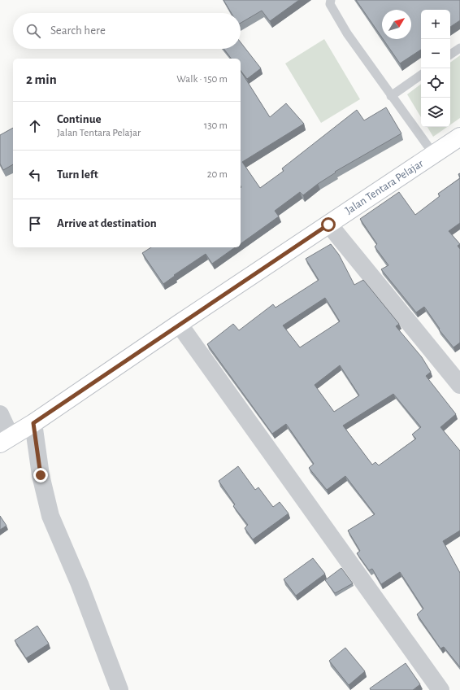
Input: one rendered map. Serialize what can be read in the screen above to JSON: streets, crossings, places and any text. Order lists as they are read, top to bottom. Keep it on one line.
{"streets":{"main road":["Jalan Tentara Pelajar"]},"north":"top right","page":{"map_buttons":["+","−"],"search":"Search here","heading":["2 min","Walk · 150 m"],"list":[["Continue","Jalan Tentara Pelajar","130 m"],["Turn left","20 m"],"Arrive at destination"]}}
